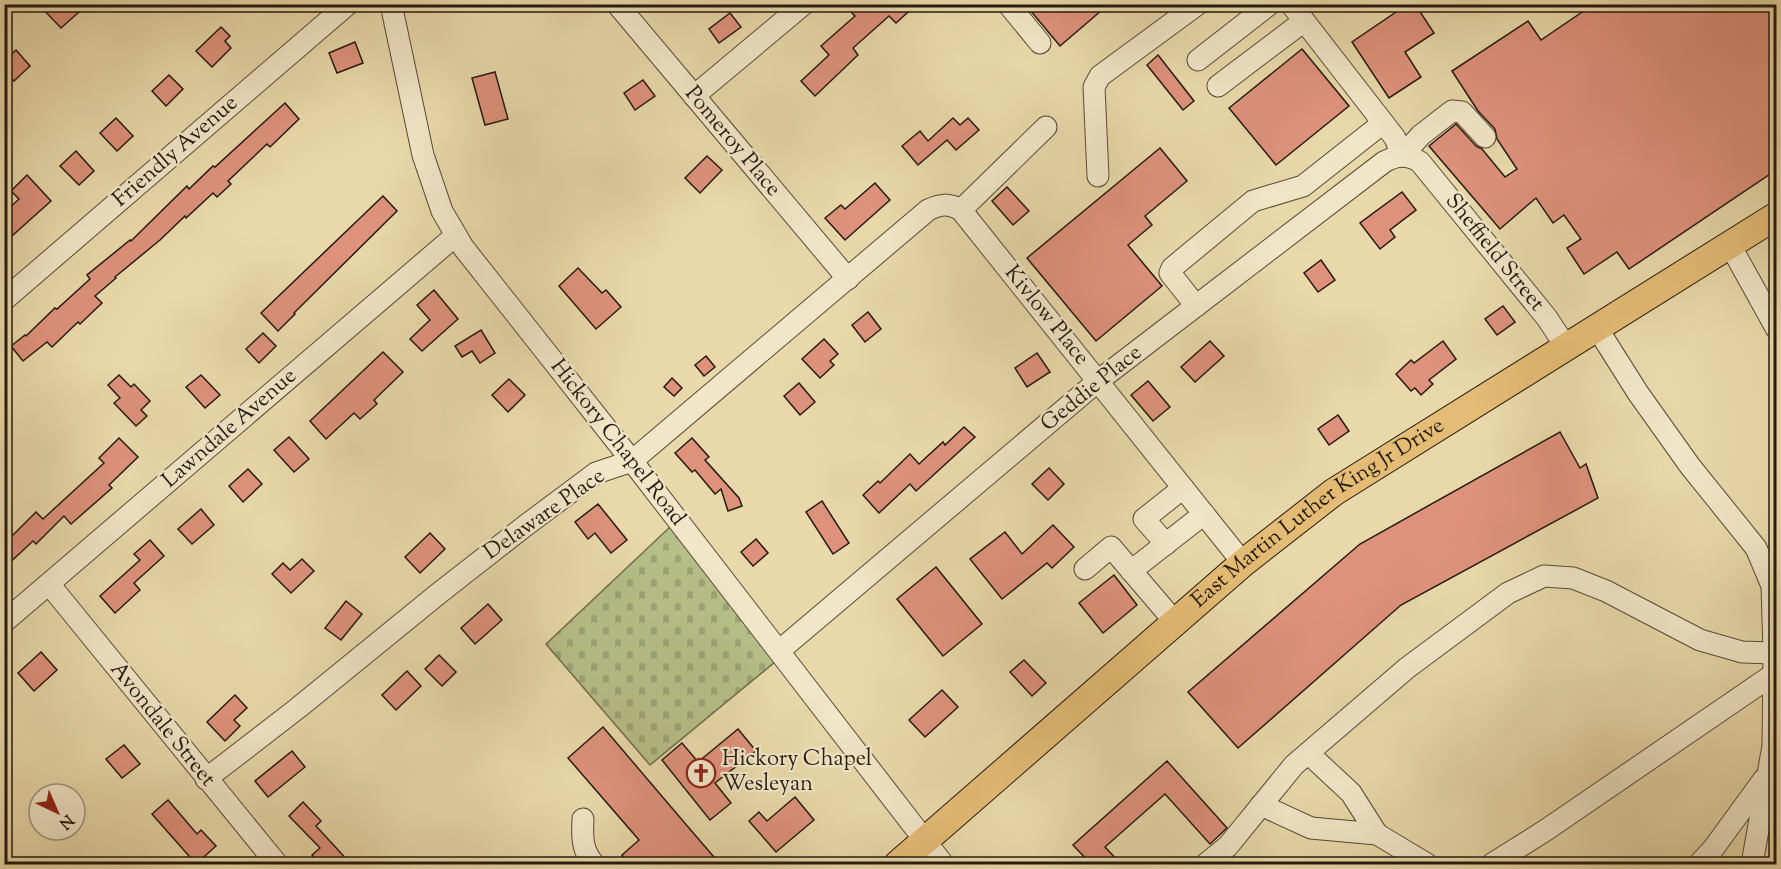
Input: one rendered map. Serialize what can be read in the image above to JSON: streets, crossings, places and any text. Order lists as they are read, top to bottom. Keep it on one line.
{"streets":{"main road":["East Martin Luther King Jr Drive"],"street":["Pomeroy Place","Friendly Avenue","Sheffield Street","Kivlow Place","Geddie Place","Lawndale Avenue","Hickory Chapel Road","Delaware Place","Avondale Street"]},"crossings":[["Pomeroy Place","Delaware Place"],["Sheffield Street","Geddie Place"],["Sheffield Street","East Martin Luther King Jr Drive"],["Kivlow Place","Geddie Place"],["Kivlow Place","Delaware Place"],["Kivlow Place","East Martin Luther King Jr Drive"],["Geddie Place","Hickory Chapel Road"],["Lawndale Avenue","Hickory Chapel Road"],["Lawndale Avenue","Avondale Street"],["Hickory Chapel Road","Delaware Place"],["Hickory Chapel Road","East Martin Luther King Jr Drive"],["Delaware Place","Avondale Street"]],"places":{"church":["Hickory Chapel Wesleyan"]},"north":"bottom right"}
